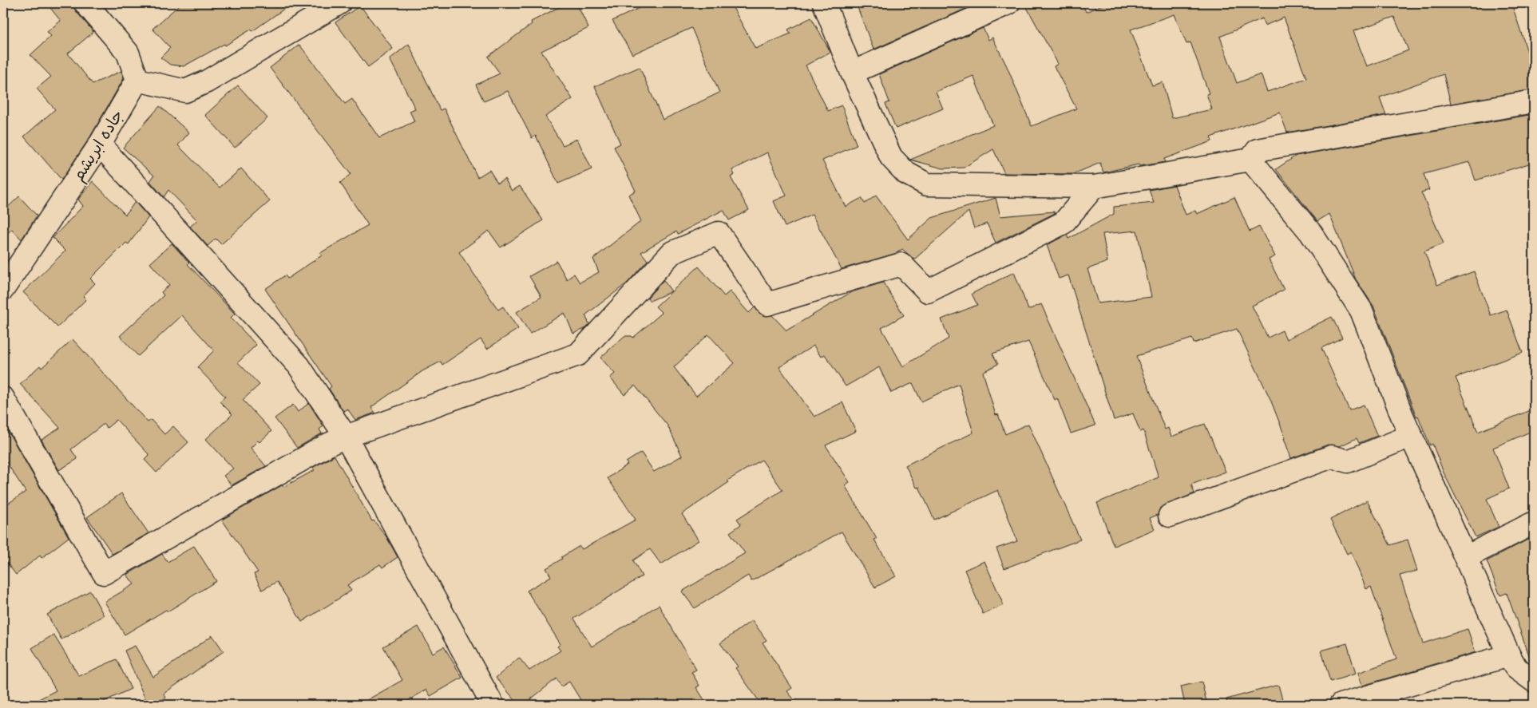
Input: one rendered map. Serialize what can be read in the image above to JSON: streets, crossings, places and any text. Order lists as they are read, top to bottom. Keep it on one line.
{"streets":{"street":["جاده ابریشم"]}}
